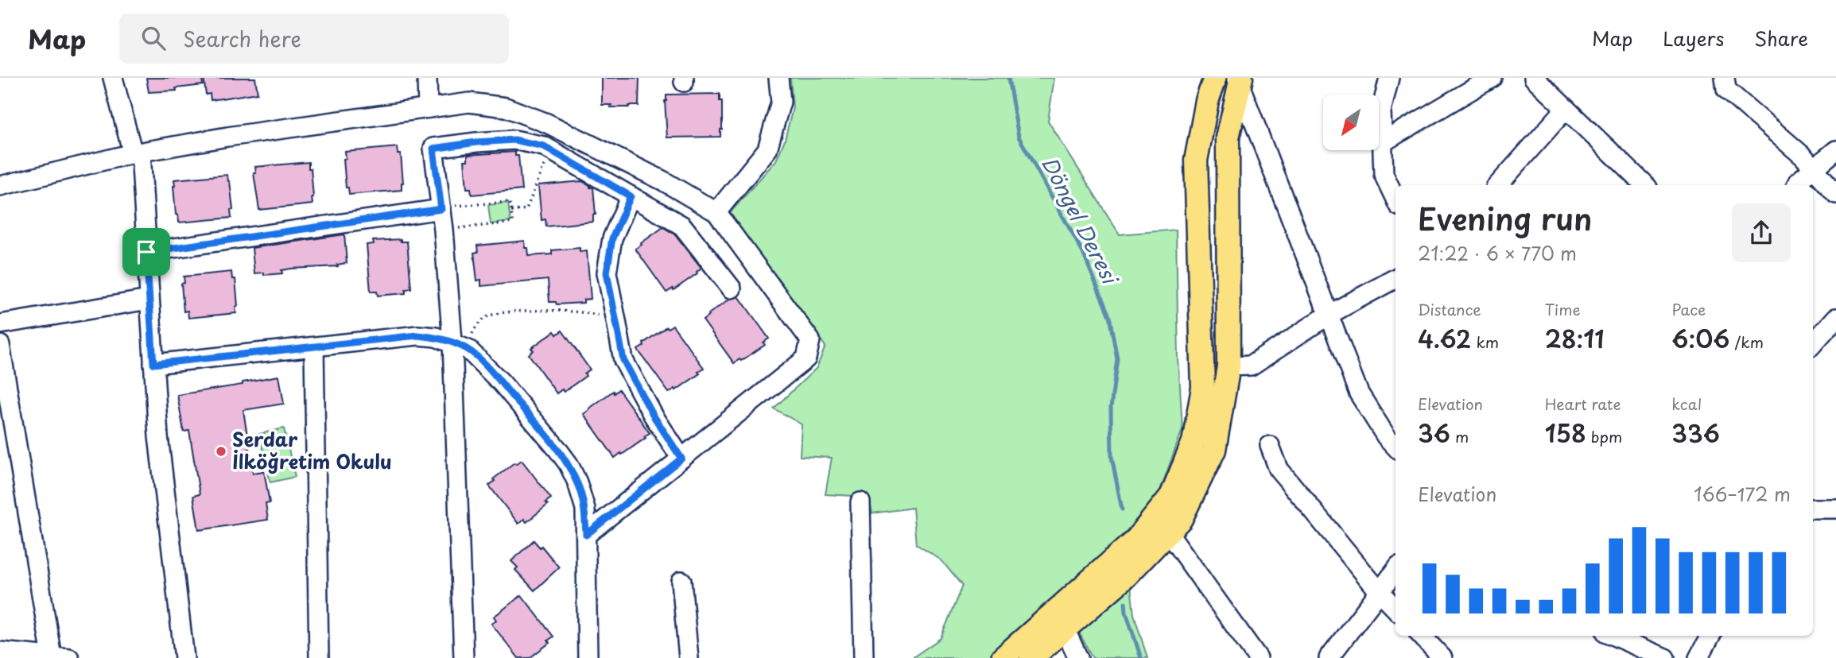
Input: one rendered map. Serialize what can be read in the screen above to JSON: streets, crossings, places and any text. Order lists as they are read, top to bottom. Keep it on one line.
{"water":["Döngel Deresi"],"places":["Serdar İlköğretim Okulu"],"north":"bottom left","page":{"header":"Map","search":"Search here","nav":["Map","Layers","Share"],"heading":["Evening run","21:22 · 6 × 770 m"],"stats":[["Distance","4.62 km"],["Time","28:11"],["Pace","6:06 /km"],["Elevation","36 m"],["Heart rate","158 bpm"],["kcal","336"]],"chart":["Elevation","166–172 m"]}}
